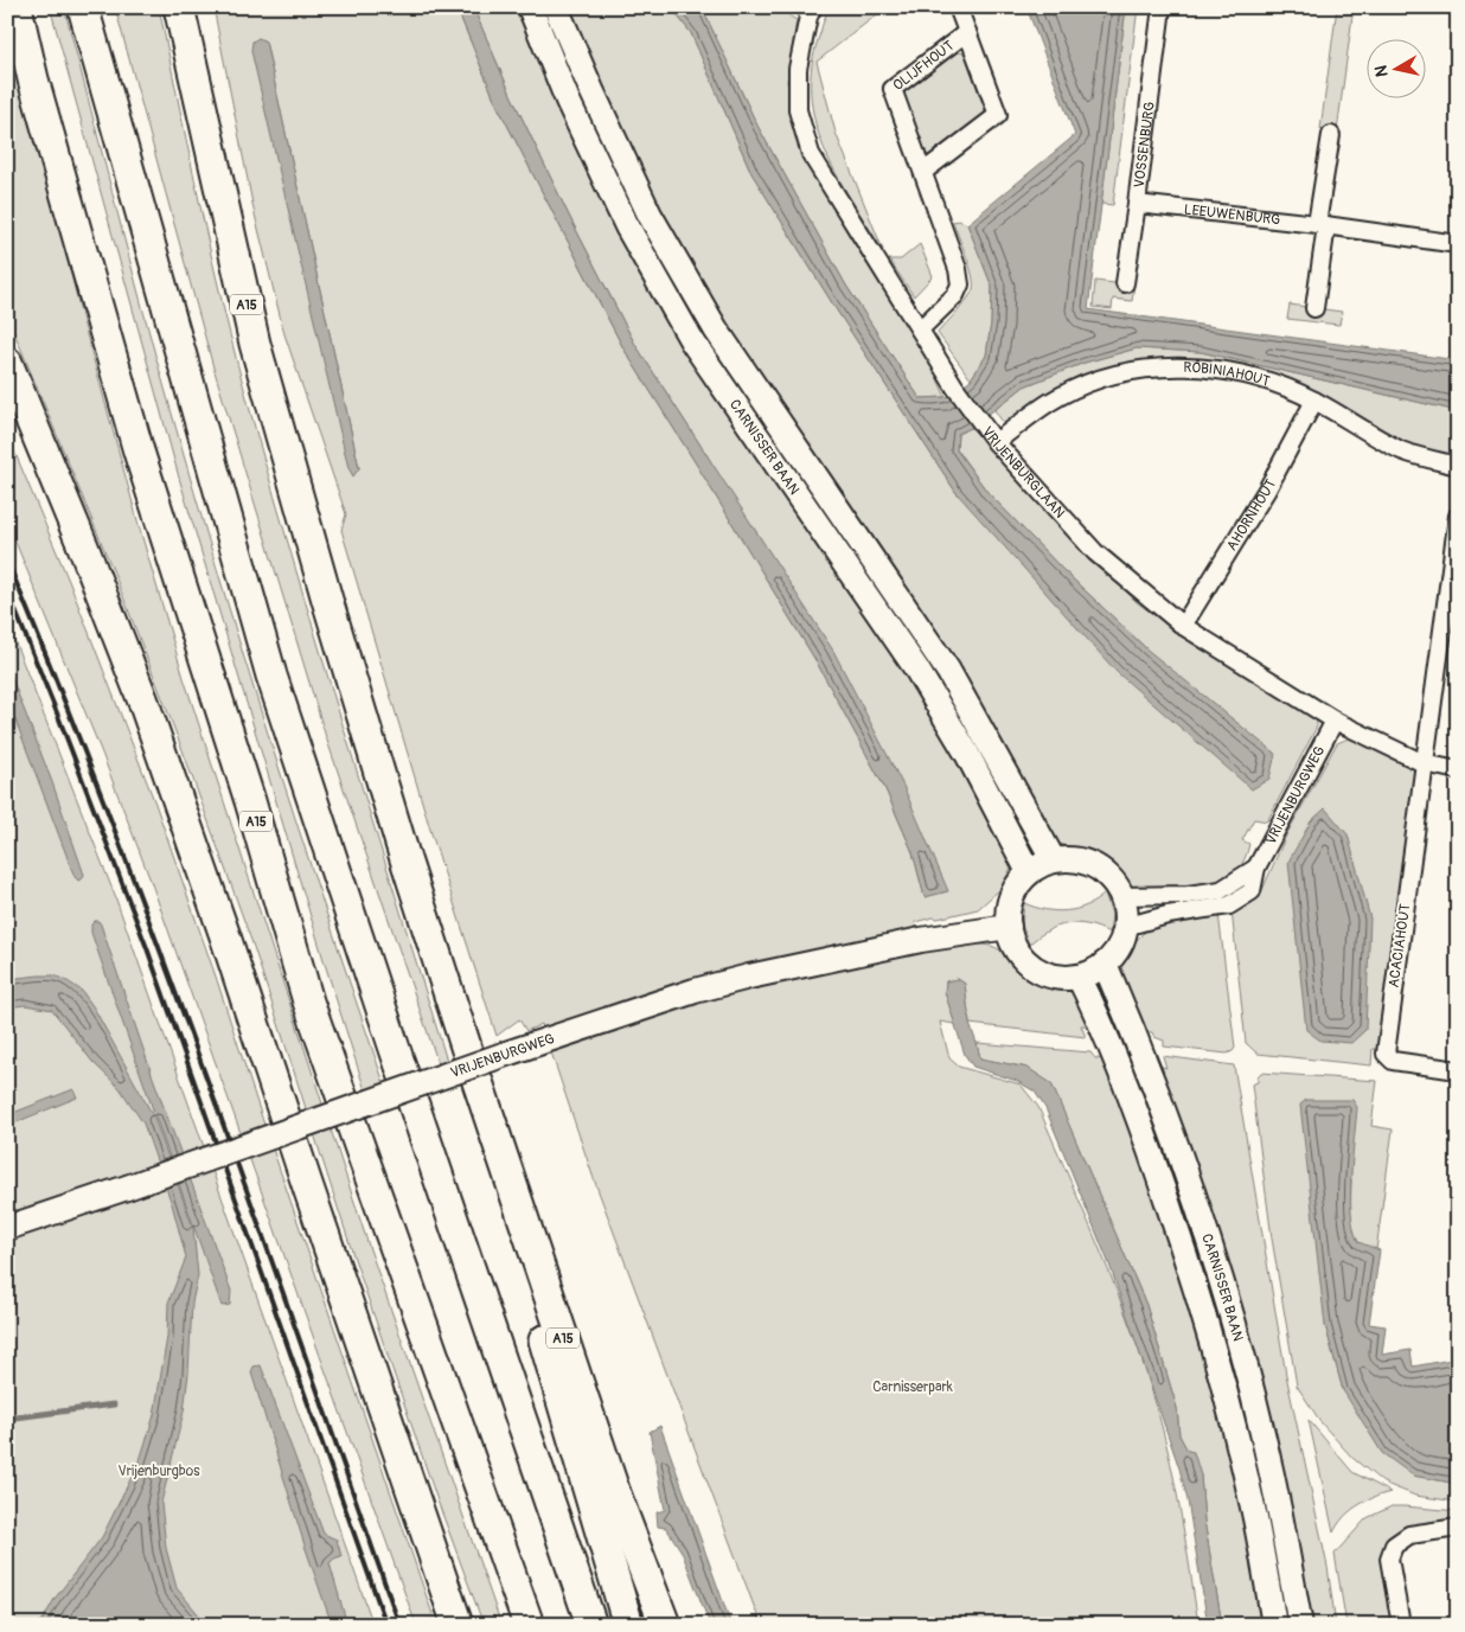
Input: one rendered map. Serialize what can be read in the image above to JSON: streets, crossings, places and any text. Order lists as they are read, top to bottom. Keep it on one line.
{"streets":{"highway":["A15"],"main road":["CARNISSER BAAN","VRIJENBURGWEG"],"street":["OLIJFHOUT","VOSSENBURG","LEEUWENBURG","ROBINIAHOUT","VRIJENBURGLAAN","AHORNHOUT","ACACIAHOUT"]},"crossings":[["OLIJFHOUT","VRIJENBURGLAAN"],["VOSSENBURG","LEEUWENBURG"],["ROBINIAHOUT","VRIJENBURGLAAN"],["ROBINIAHOUT","AHORNHOUT"],["CARNISSER BAAN","VRIJENBURGWEG"],["VRIJENBURGLAAN","AHORNHOUT"],["VRIJENBURGLAAN","VRIJENBURGWEG"],["VRIJENBURGLAAN","ACACIAHOUT"]],"parks":["Carnisserpark","Vrijenburgbos"],"north":"left"}
